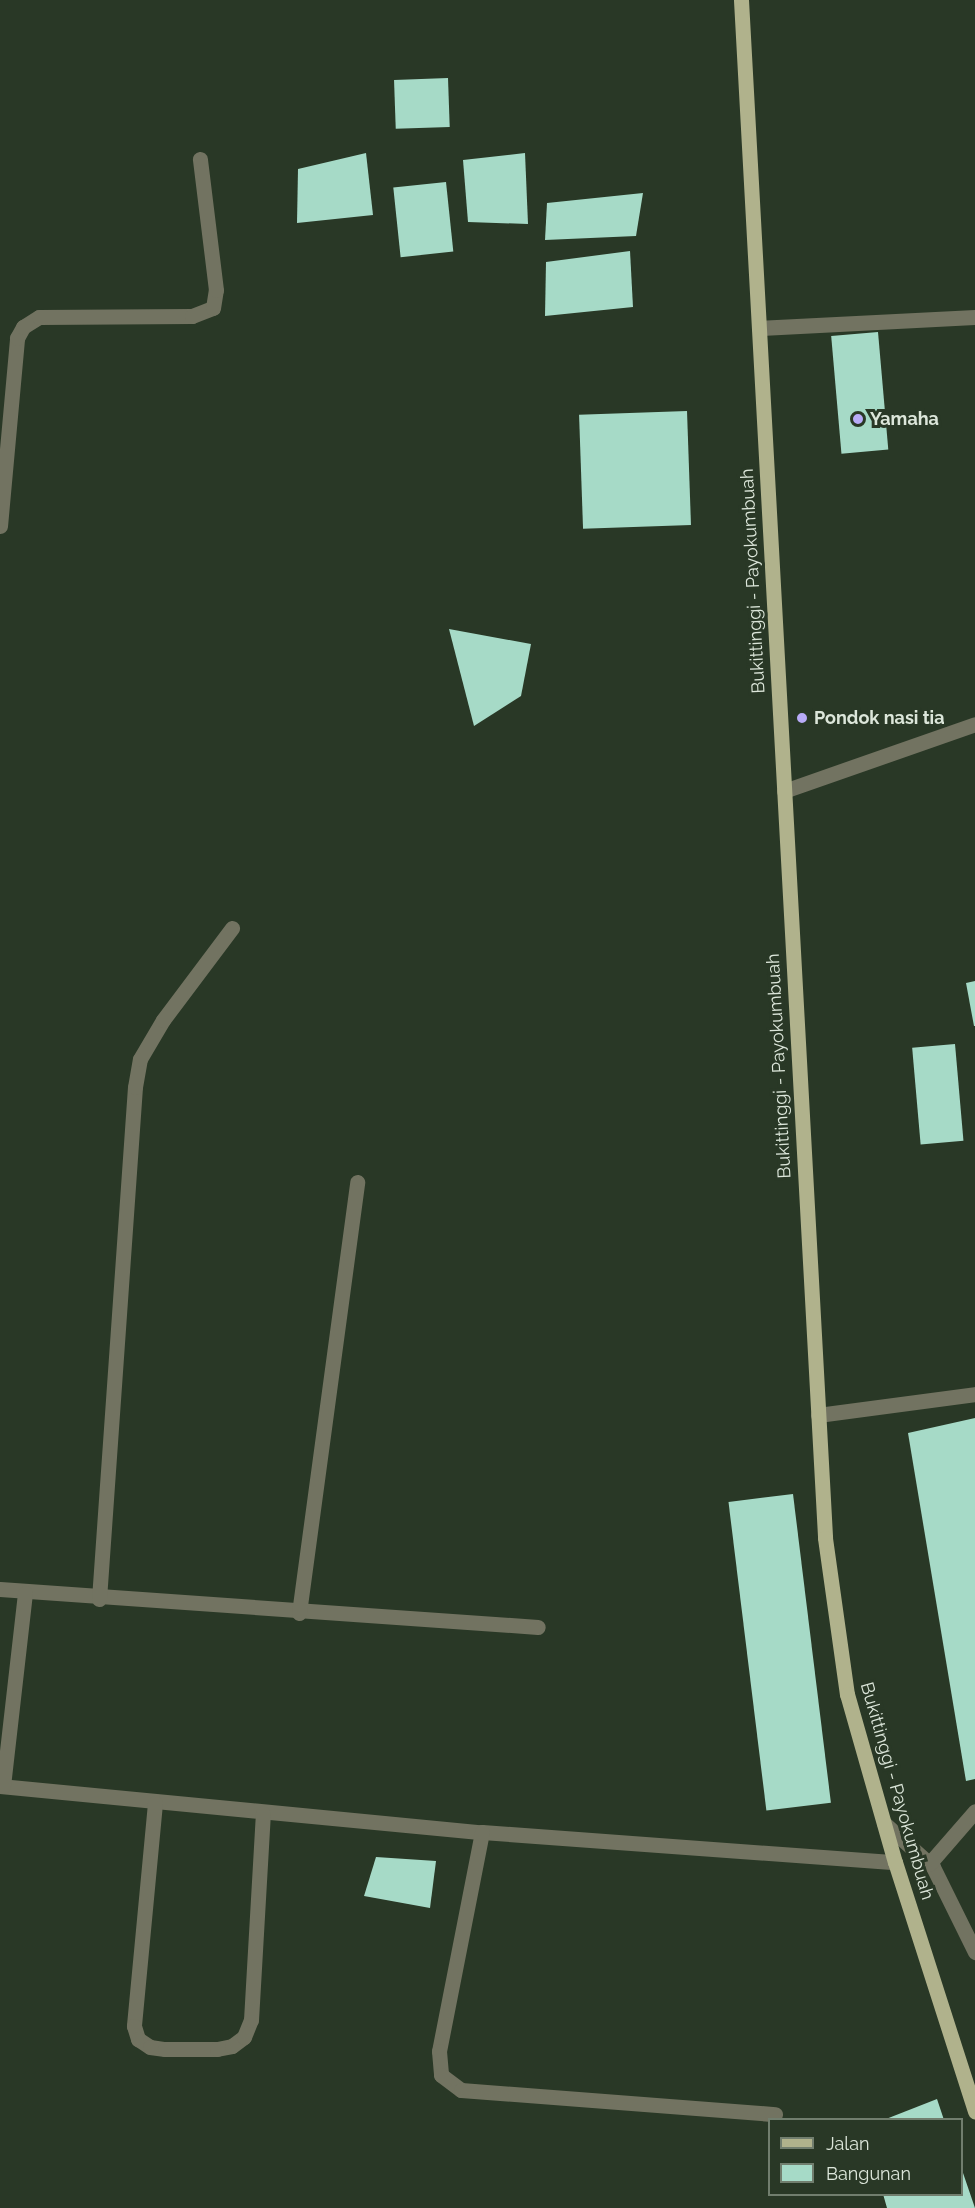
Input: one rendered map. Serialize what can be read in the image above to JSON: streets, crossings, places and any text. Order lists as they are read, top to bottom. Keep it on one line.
{"streets":{"main road":["Bukittinggi - Payokumbuah"]},"places":["Yamaha","Pondok nasi tia"],"legend":["Jalan","Bangunan"]}
